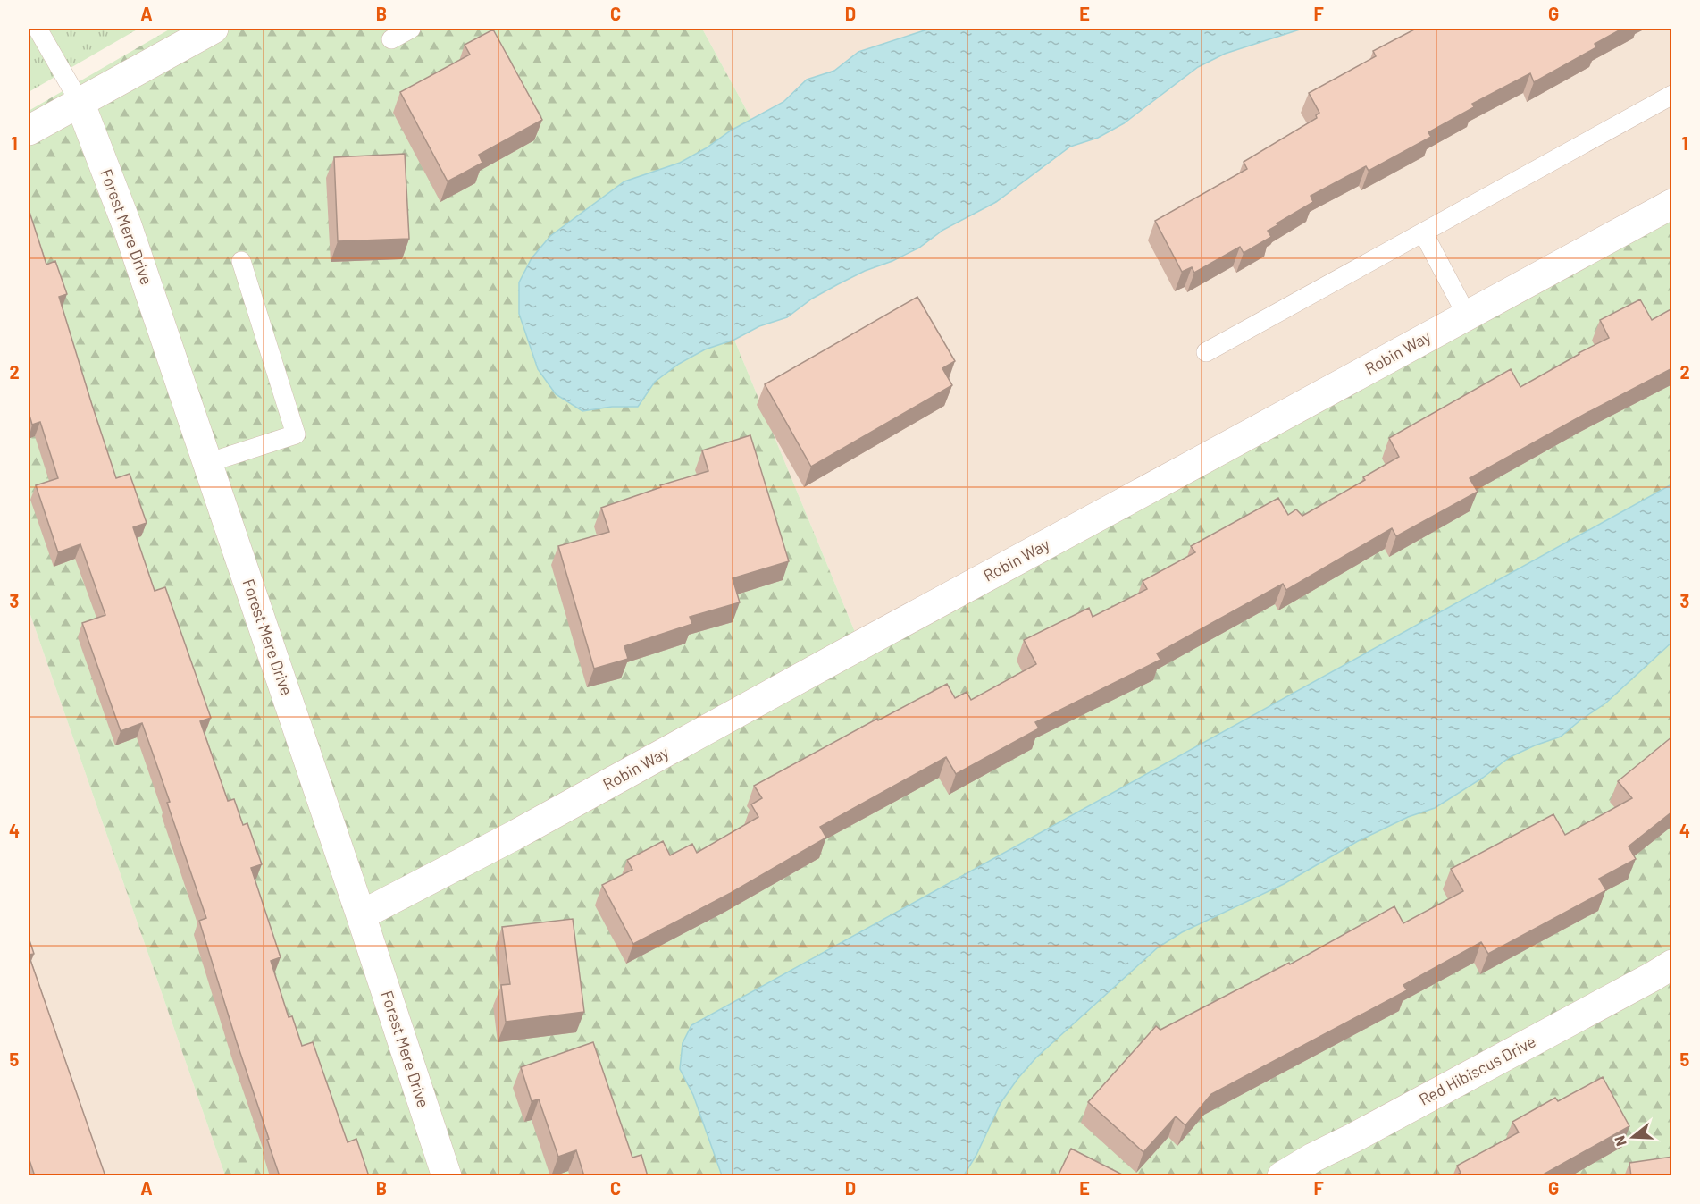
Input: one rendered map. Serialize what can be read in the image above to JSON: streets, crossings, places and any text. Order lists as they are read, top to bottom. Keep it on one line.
{"streets":{"street":["Forest Mere Drive","Robin Way","Red Hibiscus Drive"]},"crossings":[["Forest Mere Drive","Robin Way"]],"north":"left","grid":{"columns":["A","B","C","D","E","F","G"],"rows":["1","2","3","4","5"]}}
